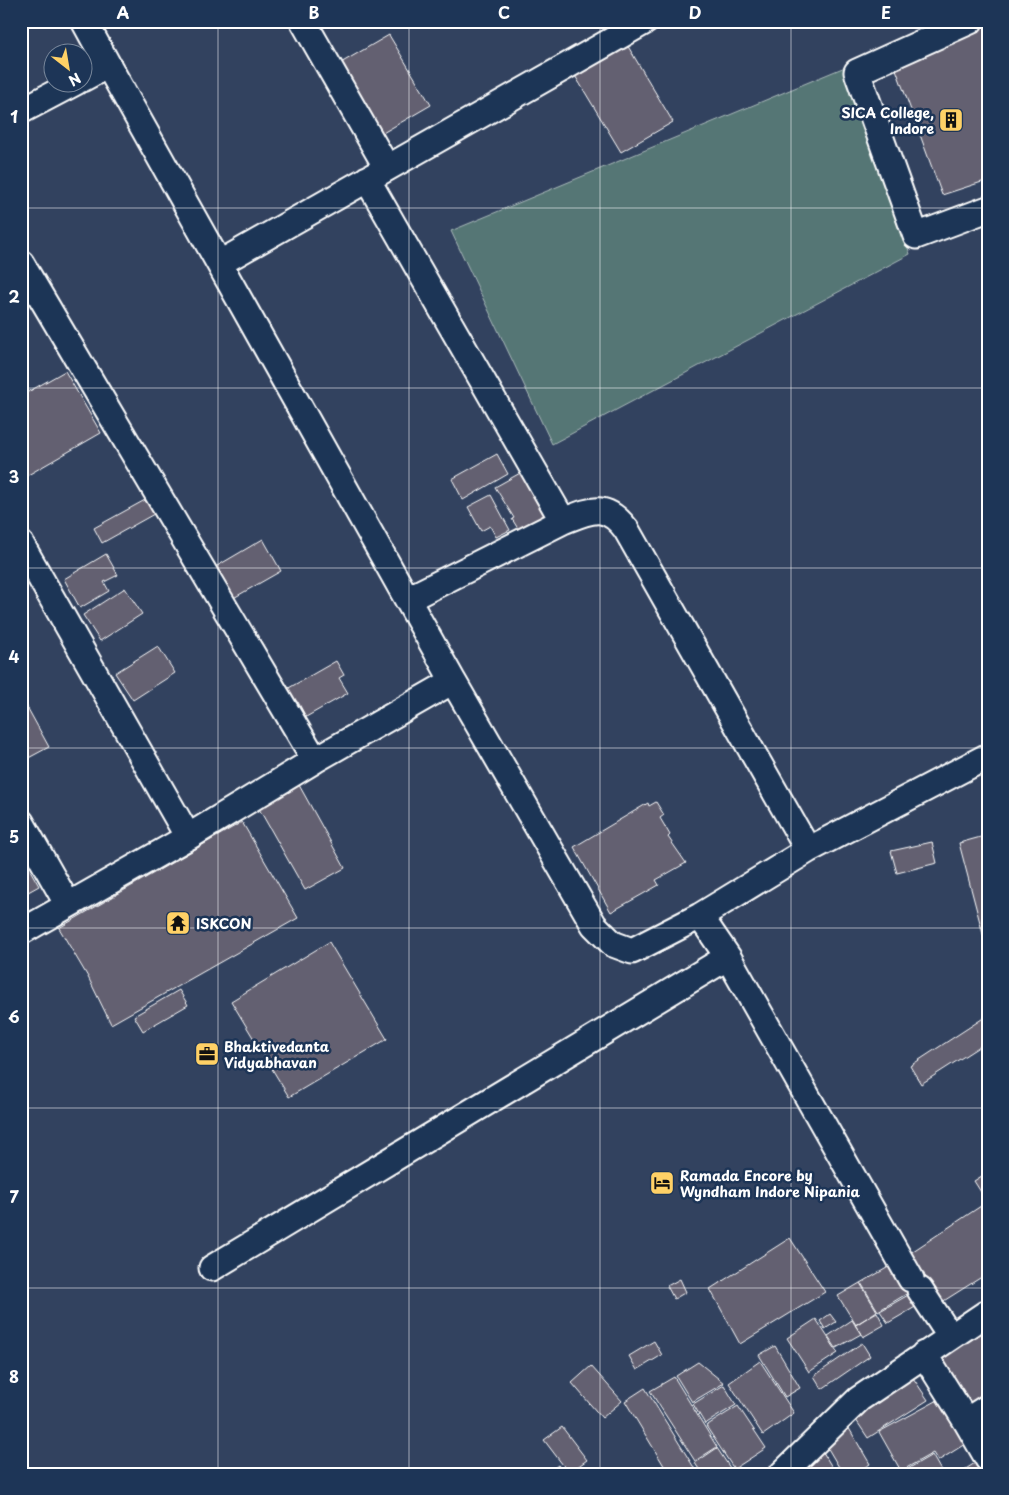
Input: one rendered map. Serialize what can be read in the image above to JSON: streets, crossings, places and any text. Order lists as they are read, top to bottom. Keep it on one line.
{"places":{"building":["SICA College, Indore"],"temple":["ISKCON"],"office":["Bhaktivedanta Vidyabhavan"],"hotel":["Ramada Encore by Wyndham Indore Nipania"]},"north":"bottom right","grid":{"columns":["A","B","C","D","E"],"rows":["1","2","3","4","5","6","7","8"]}}
